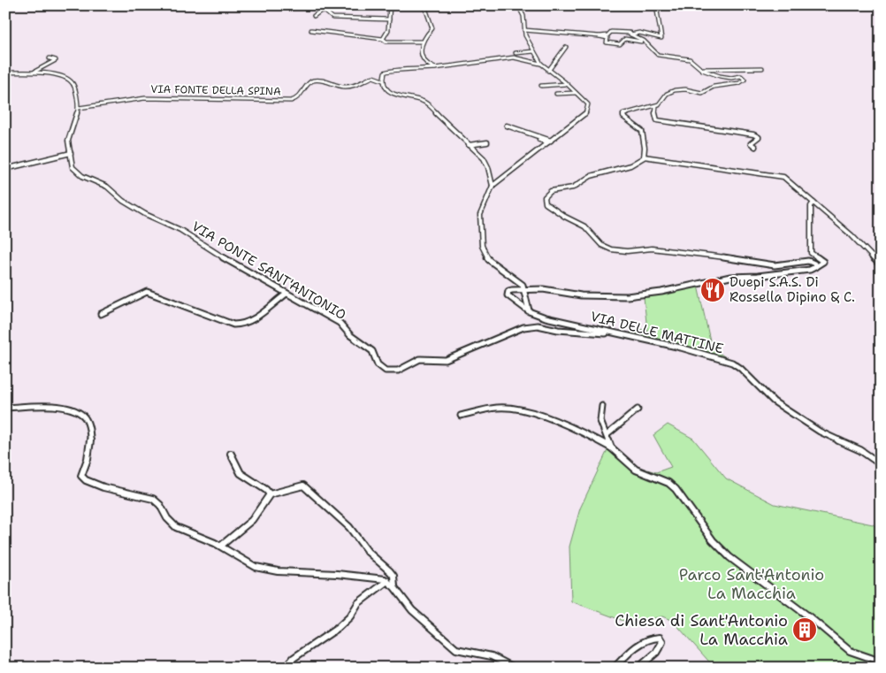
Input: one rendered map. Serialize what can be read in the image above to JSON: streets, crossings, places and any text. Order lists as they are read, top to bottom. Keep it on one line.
{"streets":{"street":["VIA FONTE DELLA SPINA","VIA PONTE SANT'ANTONIO","VIA DELLE MATTINE"]},"crossings":[["VIA PONTE SANT'ANTONIO","VIA DELLE MATTINE"]],"parks":["Parco Sant'Antonio La Macchia"],"places":{"restaurant":["Duepi S.A.S. Di Rossella Dipino & C."],"building":["Chiesa di Sant'Antonio La Macchia"]}}
